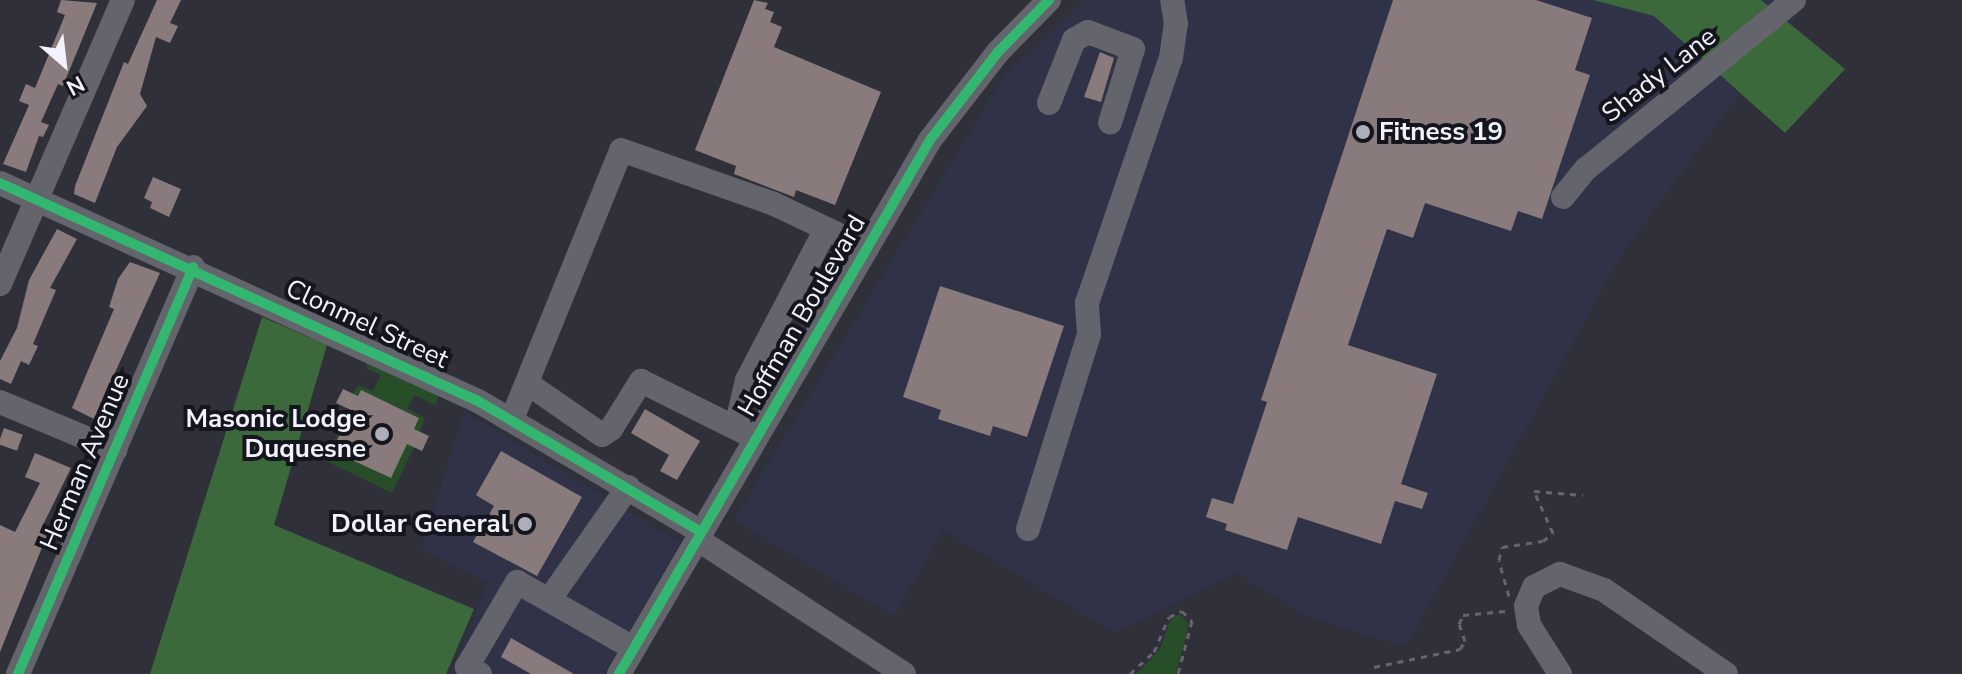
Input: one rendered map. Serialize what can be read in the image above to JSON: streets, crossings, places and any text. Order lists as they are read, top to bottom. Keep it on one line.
{"streets":{"street":["Shady Lane","Hoffman Boulevard","Clonmel Street","Herman Avenue"]},"crossings":[["Hoffman Boulevard","Clonmel Street"],["Clonmel Street","Herman Avenue"]],"places":["Fitness 19","Masonic Lodge Duquesne","Dollar General"],"north":"bottom right"}
